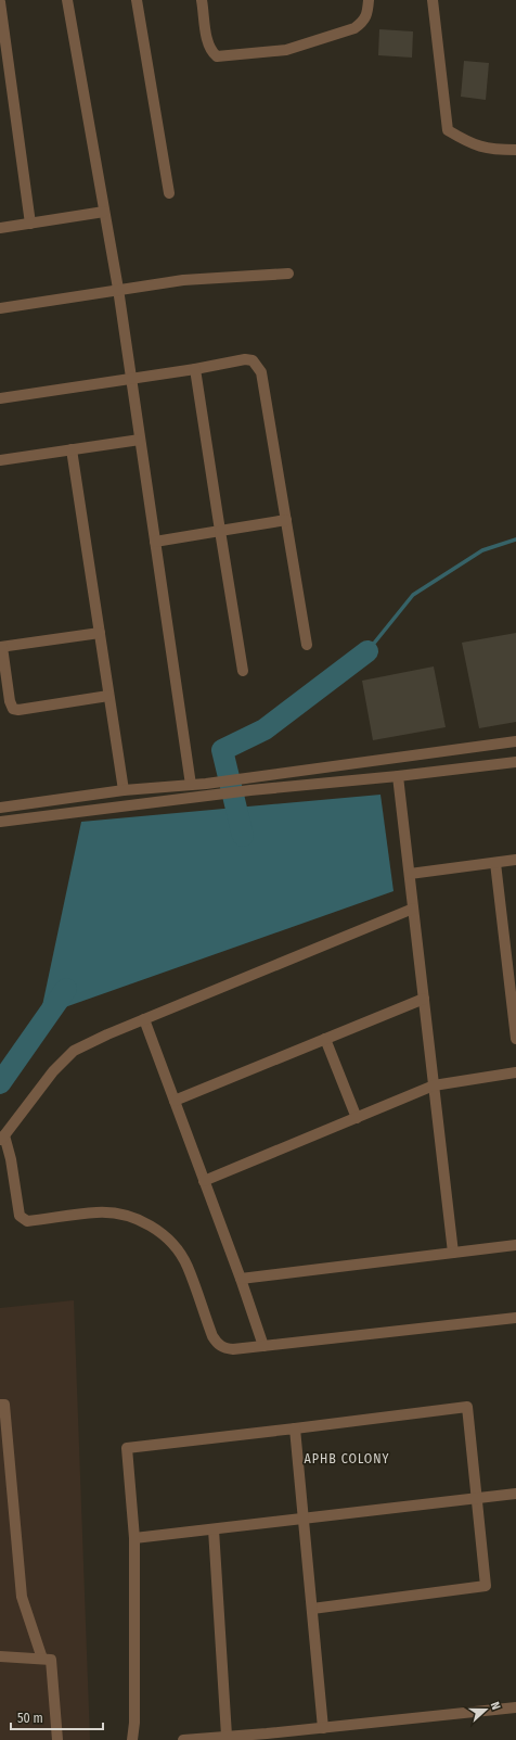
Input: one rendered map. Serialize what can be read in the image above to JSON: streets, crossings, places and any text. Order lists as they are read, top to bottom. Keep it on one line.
{"districts":["APHB COLONY"],"scale_bar":"50 m","north":"right"}
